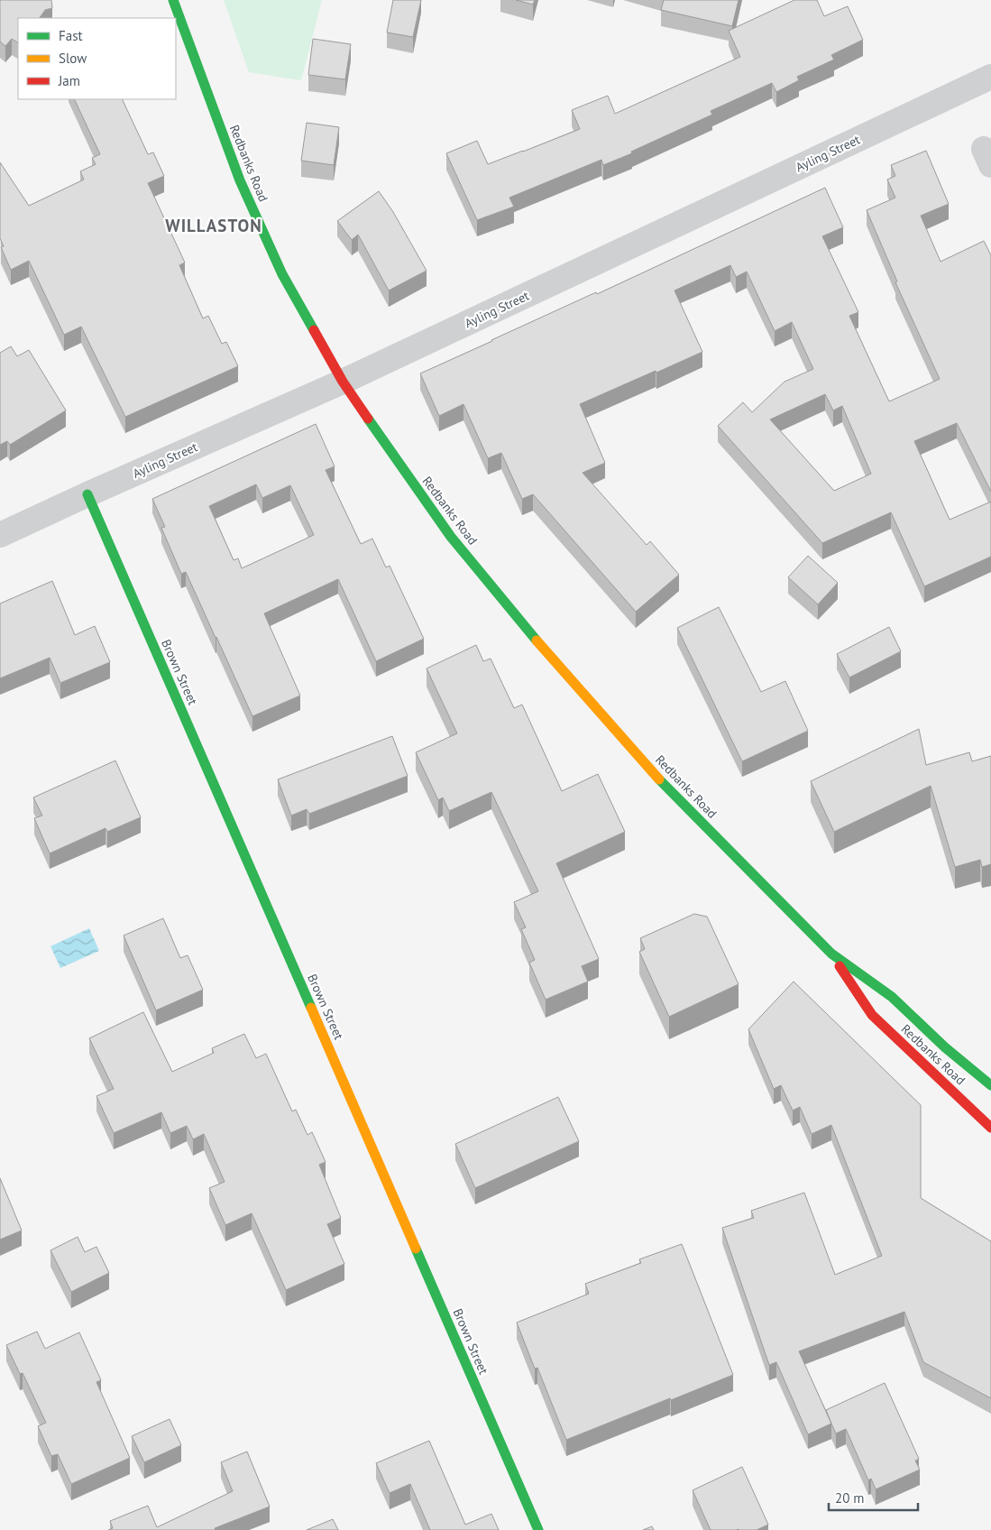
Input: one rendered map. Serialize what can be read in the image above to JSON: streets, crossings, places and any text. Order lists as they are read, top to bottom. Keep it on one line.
{"streets":{"main road":["Redbanks Road","Brown Street"],"street":["Ayling Street"]},"crossings":[["Ayling Street","Redbanks Road"],["Ayling Street","Brown Street"]],"districts":["WILLASTON"],"legend":["Fast","Slow","Jam"],"scale_bar":"20 m"}
